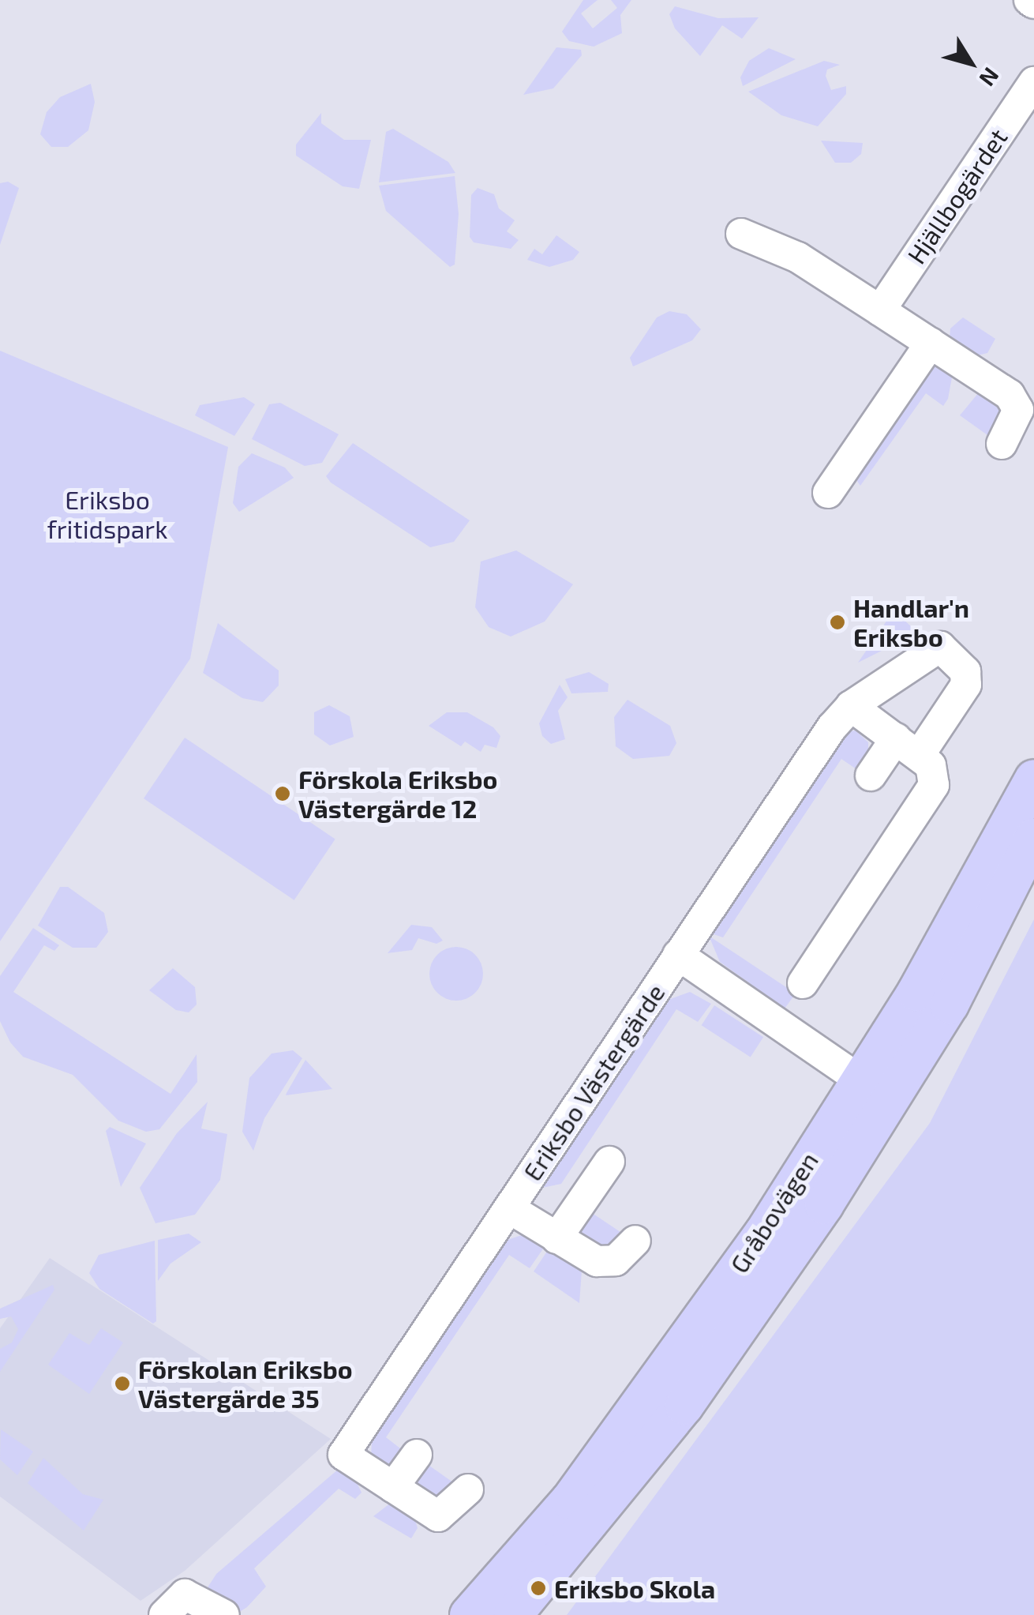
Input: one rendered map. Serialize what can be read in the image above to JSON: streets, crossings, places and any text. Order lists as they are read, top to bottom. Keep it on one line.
{"streets":{"main road":["Gråbovägen"],"street":["Hjällbogärdet","Eriksbo Västergärde"]},"crossings":[["Eriksbo Västergärde","Gråbovägen"]],"parks":["Eriksbo fritidspark"],"places":["Handlar'n Eriksbo","Förskola Eriksbo Västergärde 12","Förskolan Eriksbo Västergärde 35","Eriksbo Skola"],"north":"bottom right"}
